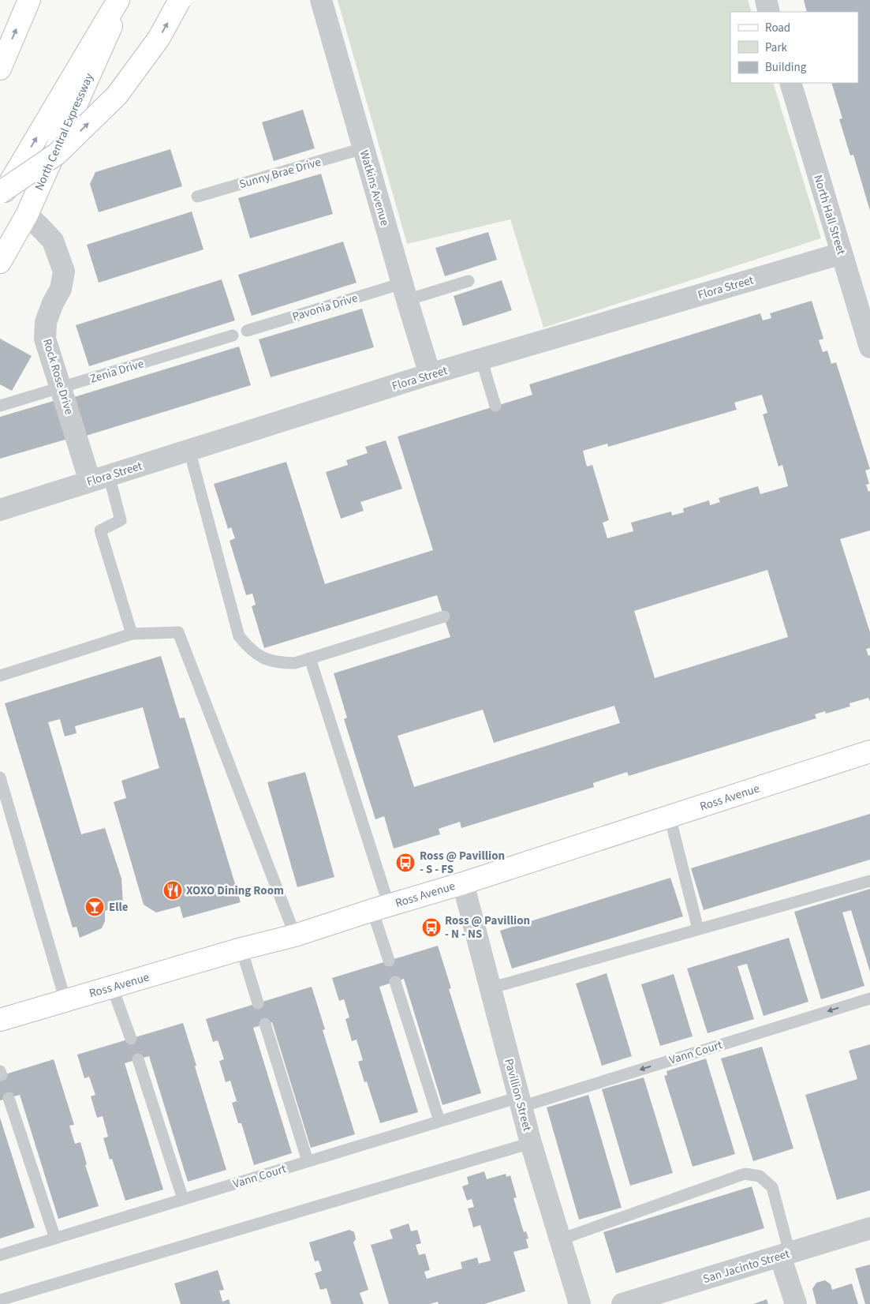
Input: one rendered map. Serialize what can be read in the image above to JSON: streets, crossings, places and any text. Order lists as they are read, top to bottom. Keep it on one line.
{"streets":{"main road":["North Central Expressway","Ross Avenue"],"street":["Watkins Avenue","North Hall Street","Flora Street","Rock Rose Drive","Pavillion Street","San Jacinto Street"],"lane":["Sunny Brae Drive","Pavonia Drive","Zenia Drive","Vann Court"]},"crossings":[["North Central Expressway","Rock Rose Drive"],["Sunny Brae Drive","Watkins Avenue"],["Watkins Avenue","Flora Street"],["Watkins Avenue","Pavonia Drive"],["North Hall Street","Flora Street"],["Flora Street","Rock Rose Drive"],["Zenia Drive","Rock Rose Drive"],["Ross Avenue","Pavillion Street"],["Vann Court","Pavillion Street"]],"one_way":["Vann Court"],"places":{"bus stop":["Ross @ Pavillion - S - FS","Ross @ Pavillion - N - NS"],"restaurant":["XOXO Dining Room"],"bar":["Elle"]},"legend":["Road","Park","Building"]}
